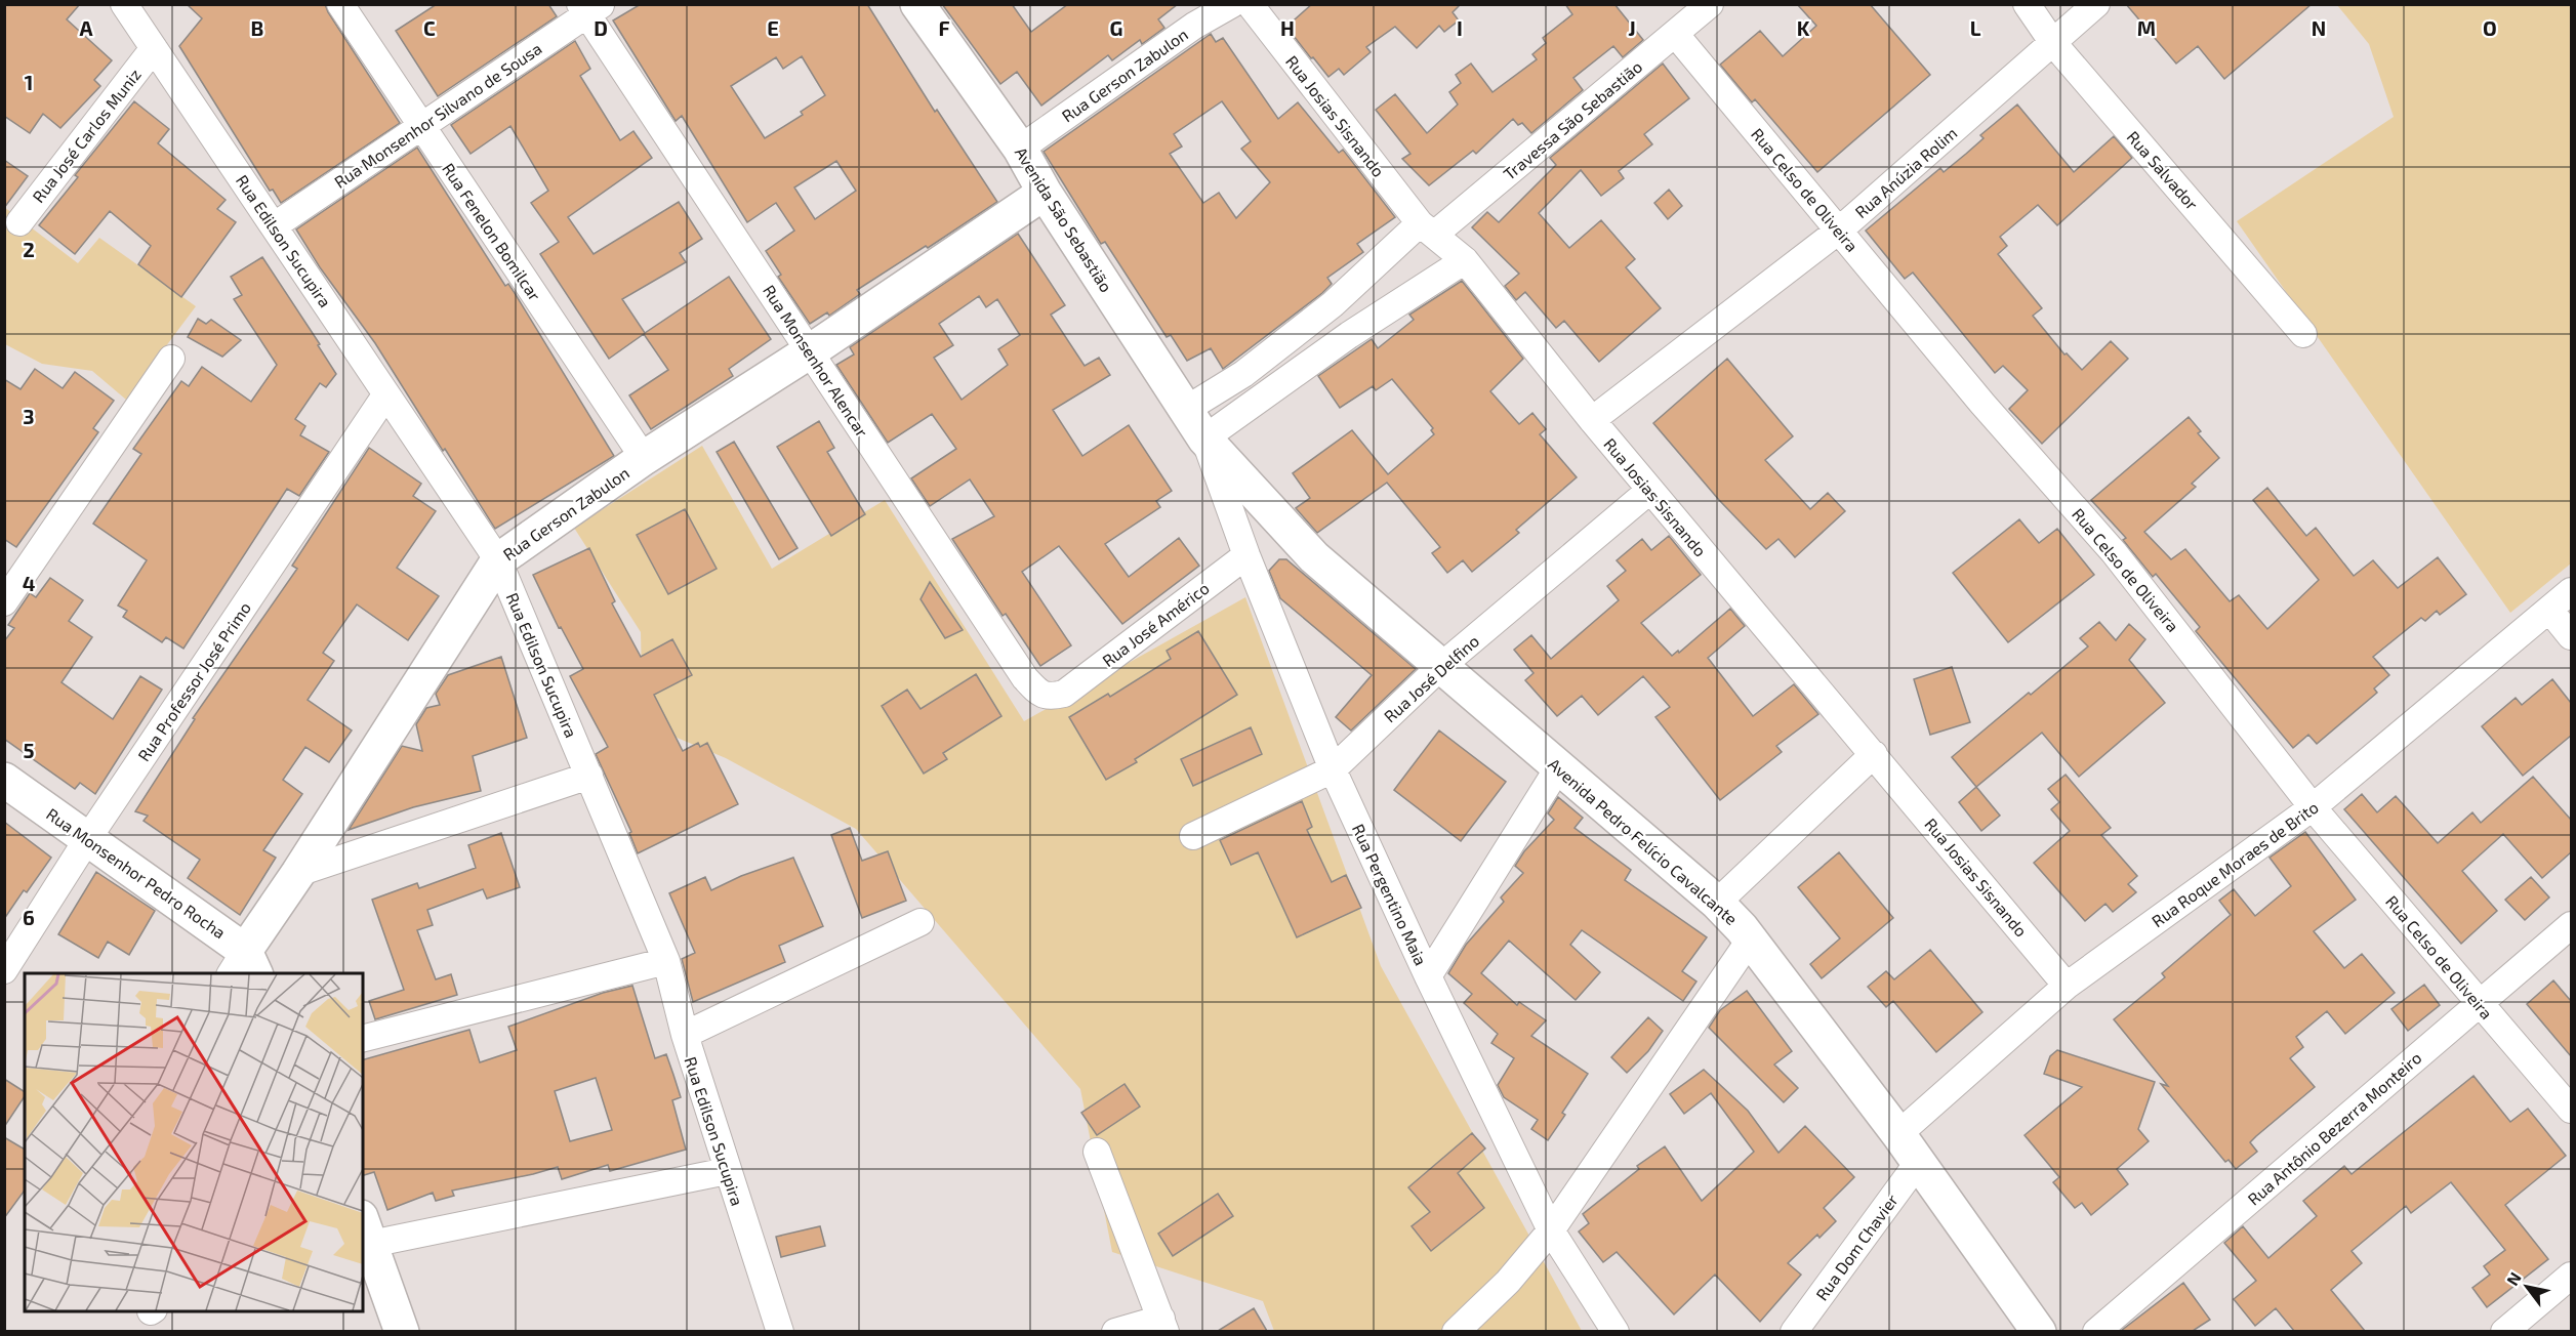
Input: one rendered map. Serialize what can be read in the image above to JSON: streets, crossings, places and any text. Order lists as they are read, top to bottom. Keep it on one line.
{"streets":{"street":["Rua Gerson Zabulon","Rua Monsenhor Silvano de Sousa","Rua Josias Sisnando","Travessa São Sebastião","Rua José Carlos Muniz","Rua Salvador","Rua Anúzia Rolim","Rua Celso de Oliveira","Avenida São Sebastião","Rua Fenelon Bomilcar","Rua Edilson Sucupira","Rua Monsenhor Alencar","Rua José Américo","Rua José Delfino","Rua Professor José Primo","Avenida Pedro Felício Cavalcante","Rua Roque Moraes de Brito","Rua Monsenhor Pedro Rocha","Rua Pergentino Maia","Rua Antônio Bezerra Monteiro","Rua Dom Chavier"]},"crossings":[["Rua Gerson Zabulon","Avenida São Sebastião"],["Rua Gerson Zabulon","Rua Fenelon Bomilcar"],["Rua Gerson Zabulon","Rua Edilson Sucupira"],["Rua Gerson Zabulon","Rua Monsenhor Alencar"],["Rua Gerson Zabulon","Rua Monsenhor Pedro Rocha"],["Rua Monsenhor Silvano de Sousa","Rua Fenelon Bomilcar"],["Rua Monsenhor Silvano de Sousa","Rua Edilson Sucupira"],["Rua Monsenhor Silvano de Sousa","Rua Monsenhor Alencar"],["Rua Josias Sisnando","Travessa São Sebastião"],["Rua Josias Sisnando","Rua Anúzia Rolim"],["Rua Josias Sisnando","Rua José Delfino"],["Rua Josias Sisnando","Rua Roque Moraes de Brito"],["Travessa São Sebastião","Rua Celso de Oliveira"],["Travessa São Sebastião","Avenida São Sebastião"],["Rua José Carlos Muniz","Rua Edilson Sucupira"],["Rua Salvador","Rua Anúzia Rolim"],["Rua Anúzia Rolim","Rua Celso de Oliveira"],["Rua Celso de Oliveira","Rua Roque Moraes de Brito"],["Rua Celso de Oliveira","Rua Antônio Bezerra Monteiro"],["Avenida São Sebastião","Avenida Pedro Felício Cavalcante"],["Avenida São Sebastião","Rua Pergentino Maia"],["Rua Edilson Sucupira","Rua Professor José Primo"],["Rua Monsenhor Alencar","Rua José Américo"],["Rua José Américo","Rua Pergentino Maia"],["Rua José Delfino","Avenida Pedro Felício Cavalcante"],["Rua José Delfino","Rua Pergentino Maia"],["Rua Professor José Primo","Rua Monsenhor Pedro Rocha"],["Avenida Pedro Felício Cavalcante","Rua Roque Moraes de Brito"],["Avenida Pedro Felício Cavalcante","Rua Pergentino Maia"],["Avenida Pedro Felício Cavalcante","Rua Dom Chavier"]],"north":"top left","grid":{"columns":["A","B","C","D","E","F","G","H","I","J","K","L","M","N","O"],"rows":["1","2","3","4","5","6"]}}
